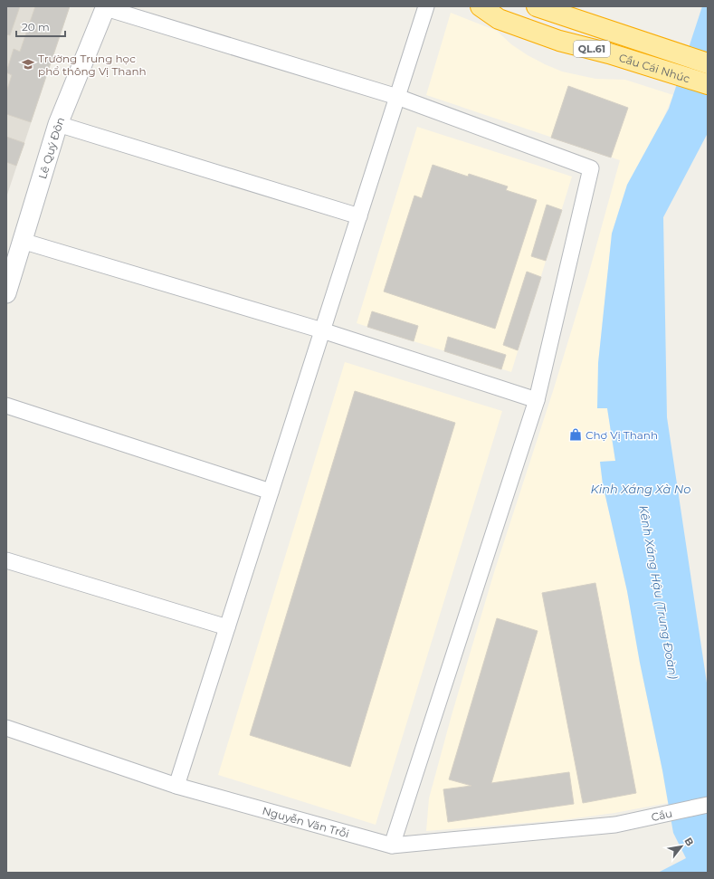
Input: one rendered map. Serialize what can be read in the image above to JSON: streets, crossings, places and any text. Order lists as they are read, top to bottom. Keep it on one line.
{"streets":{"highway":["QL.61","Cầu Cái Nhúc"],"street":["Lê Quý Đôn","Cầu","Nguyễn Văn Trỗi"]},"crossings":[["Cầu","Nguyễn Văn Trỗi"]],"water":["Kinh Xáng Xà No","Kênh Xáng Hậu (Trung Đoàn)"],"places":{"school or university":["Trường Trung học phổ thông Vị Thanh"],"shop":["Chợ Vị Thanh"]},"scale_bar":"20 m","north":"top right"}
